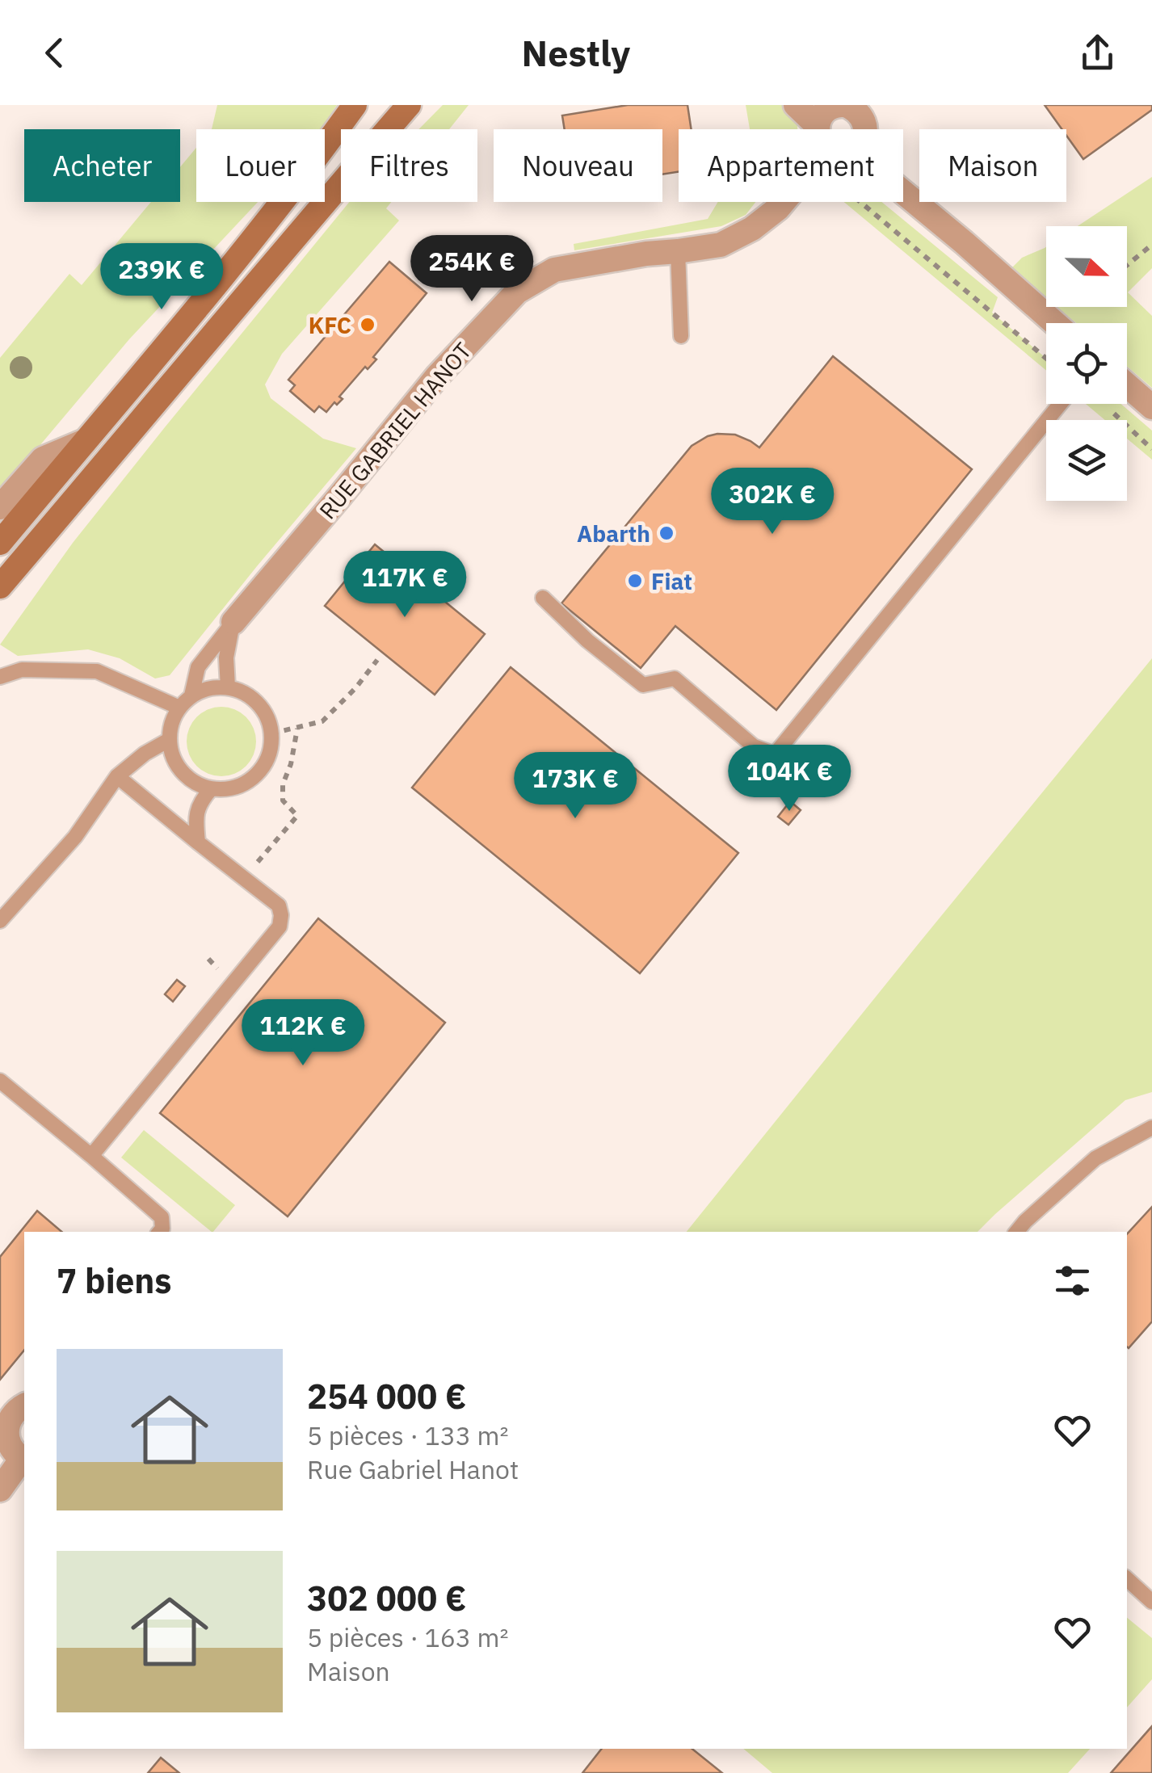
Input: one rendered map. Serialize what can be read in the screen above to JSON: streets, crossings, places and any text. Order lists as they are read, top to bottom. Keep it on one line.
{"streets":{"street":["RUE GABRIEL HANOT"]},"places":["KFC","Abarth","Fiat"],"north":"right","page":{"header":"Nestly","chip":["Acheter","Louer","Filtres","Nouveau","Appartement","Maison"],"price":["254K €","239K €","302K €","117K €","104K €","173K €","112K €"],"heading":"7 biens","list":[{"name":"254 000 €","note":"5 pièces · 133 m² · Rue Gabriel Hanot"},{"name":"302 000 €","note":"5 pièces · 163 m² · Maison"}]}}
